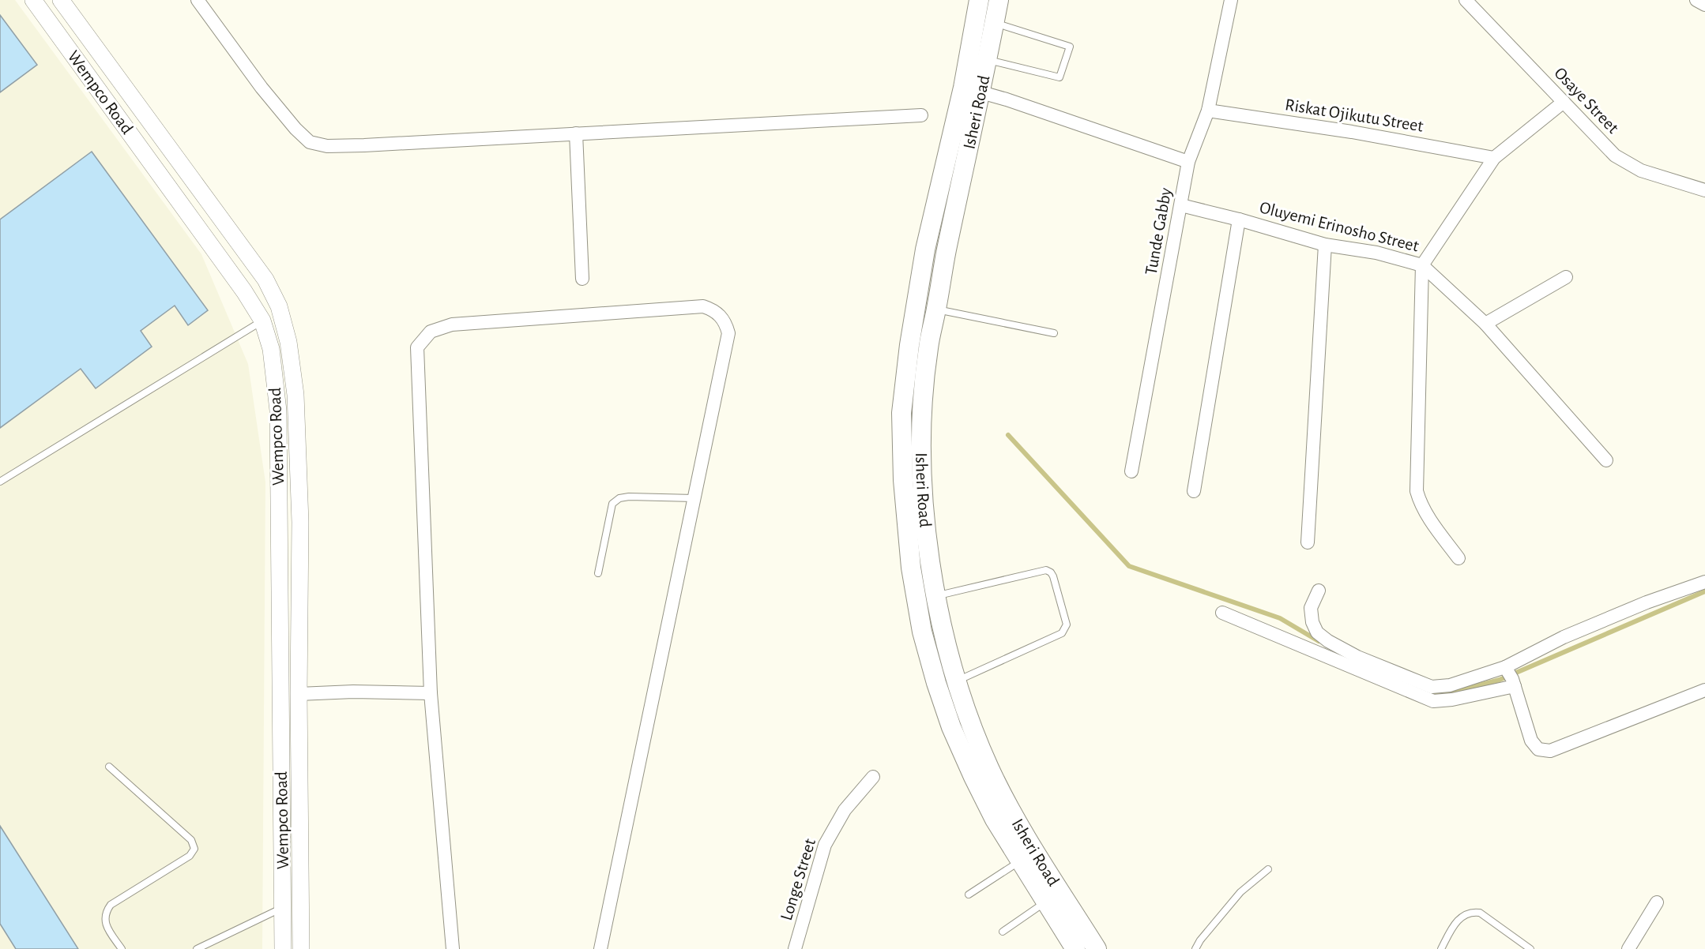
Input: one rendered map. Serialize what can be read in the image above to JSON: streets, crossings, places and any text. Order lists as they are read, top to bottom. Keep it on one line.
{"streets":{"main road":["Isheri Road"],"street":["Wempco Road","Osaye Street","Riskat Ojikutu Street","Oluyemi Erinosho Street","Tunde Gabby","Longe Street"]},"crossings":[["Riskat Ojikutu Street","Tunde Gabby"],["Oluyemi Erinosho Street","Tunde Gabby"]]}
